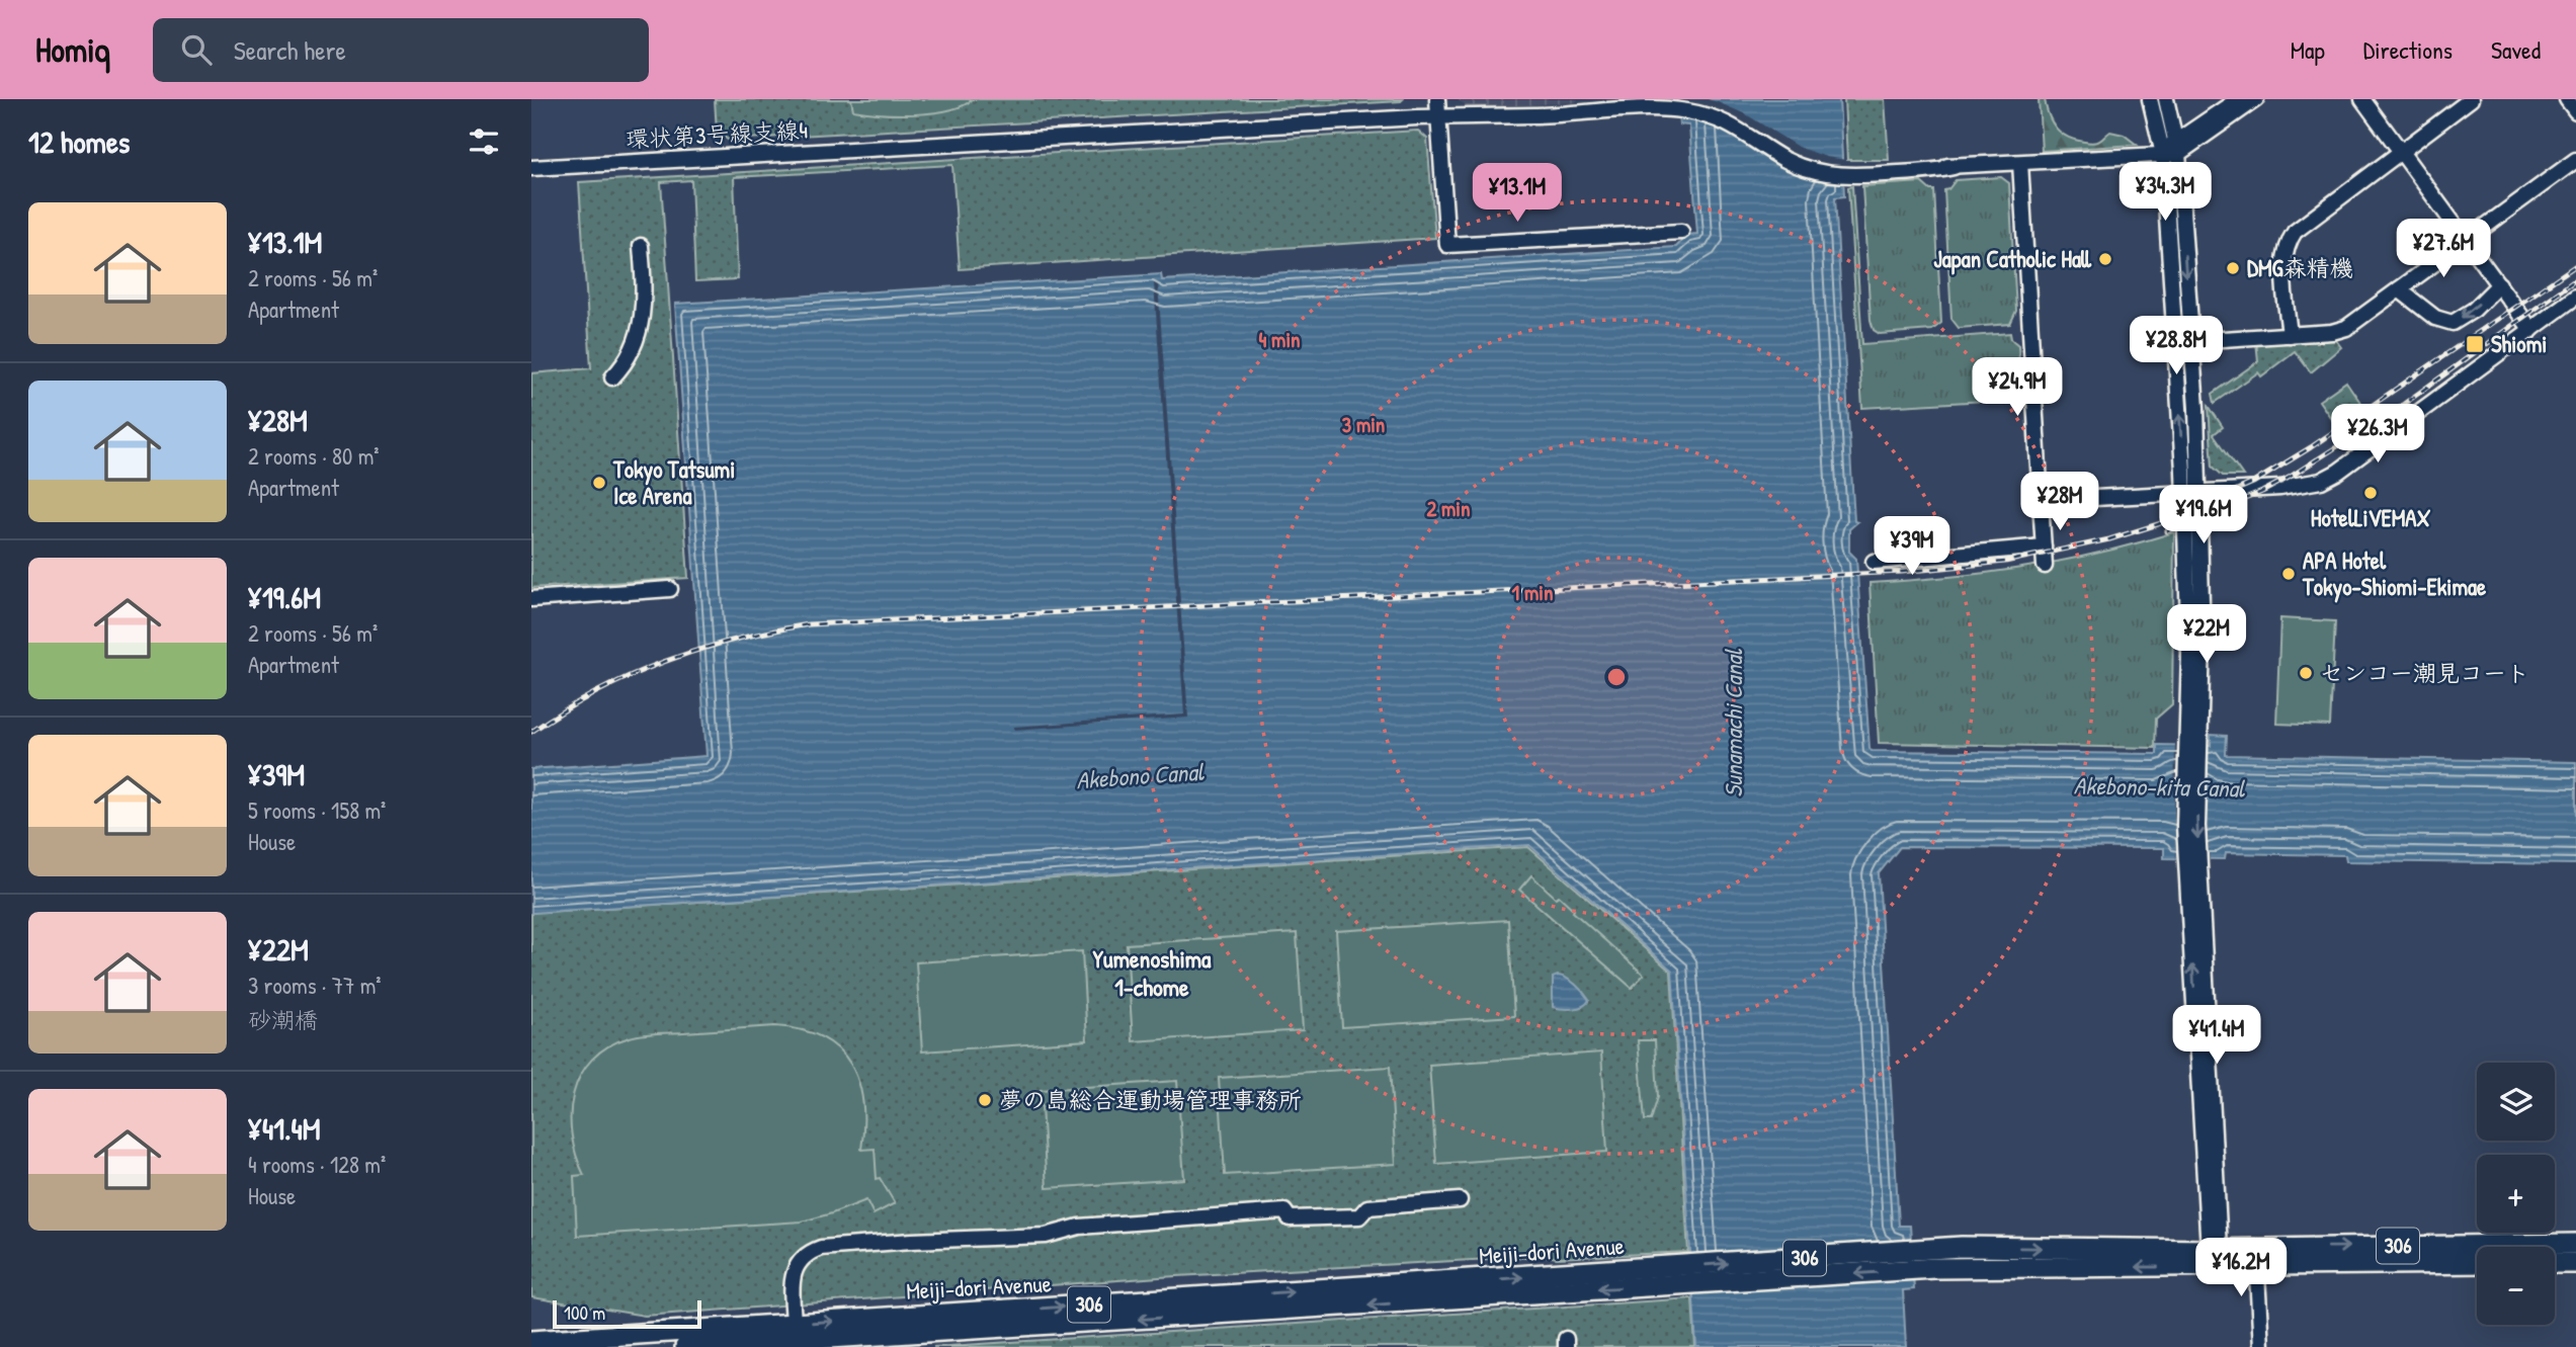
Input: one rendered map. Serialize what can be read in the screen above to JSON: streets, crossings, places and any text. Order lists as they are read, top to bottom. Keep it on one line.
{"streets":{"main road":["306","Meiji-dori Avenue"],"street":["環状第3号線支線4"]},"districts":["Yumenoshima 1-chome"],"water":["Sunamachi Canal","Akebono Canal","Akebono-kita Canal"],"places":{"other":["Japan Catholic Hall","DMG森精機","Tokyo Tatsumi Ice Arena","HotelLiVEMAX","APA Hotel Tokyo-Shiomi-Ekimae","センコー潮見コート","夢の島総合運動場管理事務所"],"transit":["Shiomi"]},"scale_bar":"100 m","page":{"header":"Homiq","search":"Search here","nav":["Map","Directions","Saved"],"heading":"12 homes","price":["¥34.3M","¥13.1M","¥27.6M","¥28.8M","¥24.9M","¥26.3M","¥28M","¥19.6M","¥39M","¥22M","¥41.4M","¥16.2M"],"list":[{"name":"¥13.1M","note":"2 rooms · 56 m² · Apartment"},{"name":"¥28M","note":"2 rooms · 80 m² · Apartment"},{"name":"¥19.6M","note":"2 rooms · 56 m² · Apartment"},{"name":"¥39M","note":"5 rooms · 158 m² · House"},{"name":"¥22M","note":"3 rooms · 77 m² · 砂潮橋"},{"name":"¥41.4M","note":"4 rooms · 128 m² · House"}],"map_buttons":["+","−"],"scale":"100 m"},"rings":["4 min","3 min","2 min","1 min"]}
